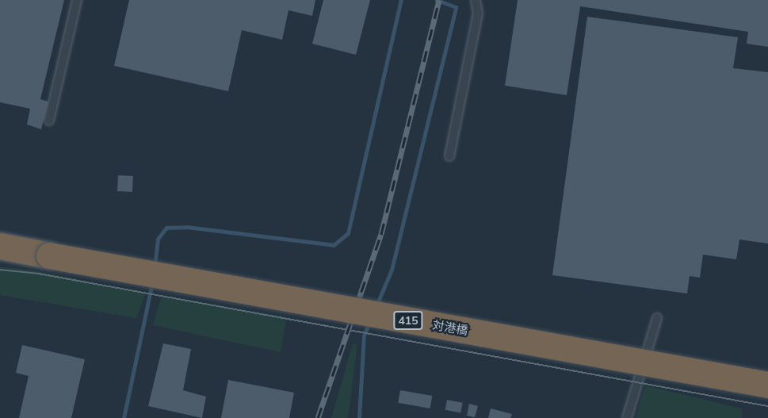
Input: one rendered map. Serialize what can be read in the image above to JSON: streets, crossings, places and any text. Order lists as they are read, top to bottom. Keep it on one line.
{"streets":{"highway":["415","対港橋"]}}
